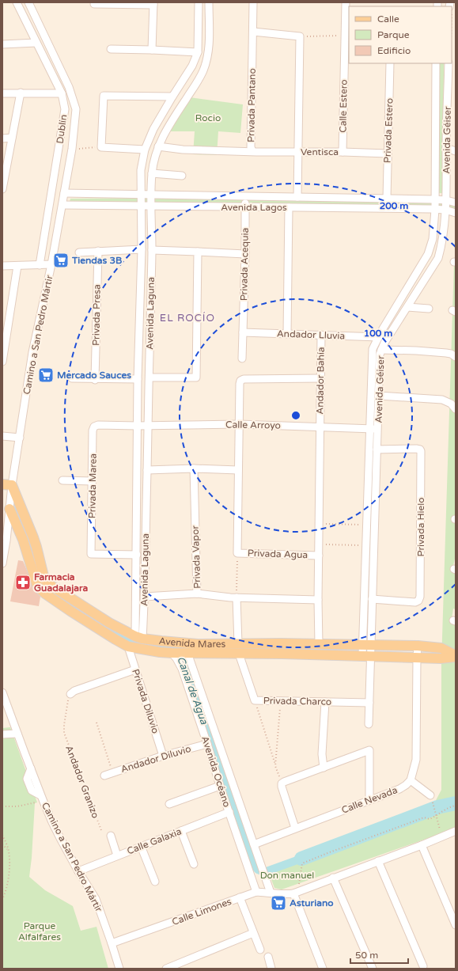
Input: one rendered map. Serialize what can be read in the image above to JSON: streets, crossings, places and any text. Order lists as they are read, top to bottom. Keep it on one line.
{"streets":{"main road":["Avenida Mares"],"street":["Privada Pantano","Calle Estero","Dublín","Privada Estero","Avenida Géiser","Ventisca","Avenida Lagos","Privada Acequia","Avenida Laguna","Privada Presa","Camino a San Pedro Mártir","Andador Lluvia","Andador Bahía","Calle Arroyo","Privada Marea","Privada Hielo","Privada Agua","Privada Vapor","Privada Diluvio","Privada Charco","Andador Diluvio","Avenida Océano","Calle Nevada","Calle Galaxia","Calle Limones"],"path":["Andador Granizo"]},"crossings":[["Privada Pantano","Ventisca"],["Privada Pantano","Avenida Laguna"],["Calle Estero","Ventisca"],["Privada Estero","Ventisca"],["Privada Estero","Avenida Lagos"],["Avenida Géiser","Avenida Lagos"],["Avenida Géiser","Andador Lluvia"],["Avenida Géiser","Calle Arroyo"],["Avenida Géiser","Privada Hielo"],["Avenida Géiser","Avenida Mares"],["Avenida Géiser","Privada Charco"],["Avenida Lagos","Privada Acequia"],["Avenida Lagos","Avenida Laguna"],["Avenida Lagos","Camino a San Pedro Mártir"],["Privada Acequia","Andador Lluvia"],["Avenida Laguna","Calle Arroyo"],["Avenida Laguna","Privada Marea"],["Avenida Laguna","Privada Vapor"],["Avenida Laguna","Avenida Mares"],["Camino a San Pedro Mártir","Avenida Mares"],["Camino a San Pedro Mártir","Calle Galaxia"],["Camino a San Pedro Mártir","Calle Limones"],["Andador Lluvia","Andador Bahía"],["Andador Bahía","Calle Arroyo"],["Andador Bahía","Privada Agua"],["Calle Arroyo","Privada Marea"],["Calle Arroyo","Privada Agua"],["Avenida Mares","Privada Diluvio"],["Avenida Mares","Privada Charco"],["Avenida Mares","Avenida Océano"],["Privada Diluvio","Andador Diluvio"],["Andador Diluvio","Avenida Océano"],["Avenida Océano","Calle Nevada"],["Avenida Océano","Calle Galaxia"],["Avenida Océano","Calle Limones"]],"districts":["EL ROCÍO"],"water":["Canal de Agua"],"parks":["Rocio","Don manuel","Parque Alfalfares"],"places":{"supermarket":["Tiendas 3B","Mercado Sauces","Asturiano"],"pharmacy":["Farmacia Guadalajara"]},"legend":["Calle","Parque","Edificio"],"scale_bar":"50 m","rings":["200 m","100 m"]}
